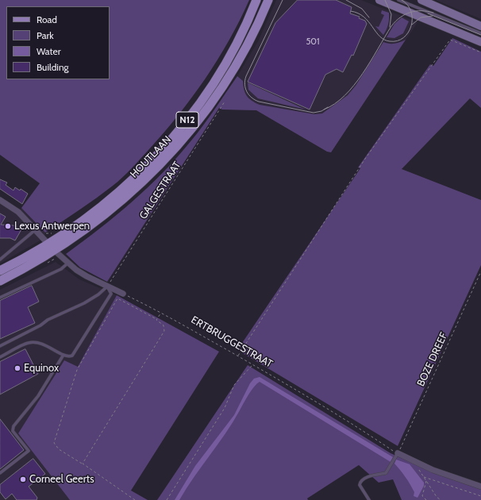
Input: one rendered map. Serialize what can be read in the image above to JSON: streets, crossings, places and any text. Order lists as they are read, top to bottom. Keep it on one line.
{"streets":{"main road":["N12","HOUTLAAN"],"path":["GALGESTRAAT","ERTBRUGGESTRAAT","BOZE DREEF"]},"crossings":[["ERTBRUGGESTRAAT","BOZE DREEF"]],"places":["Lexus Antwerpen","Equinox","Corneel Geerts"],"house_numbers":["501"],"legend":["Road","Park","Water","Building"]}
